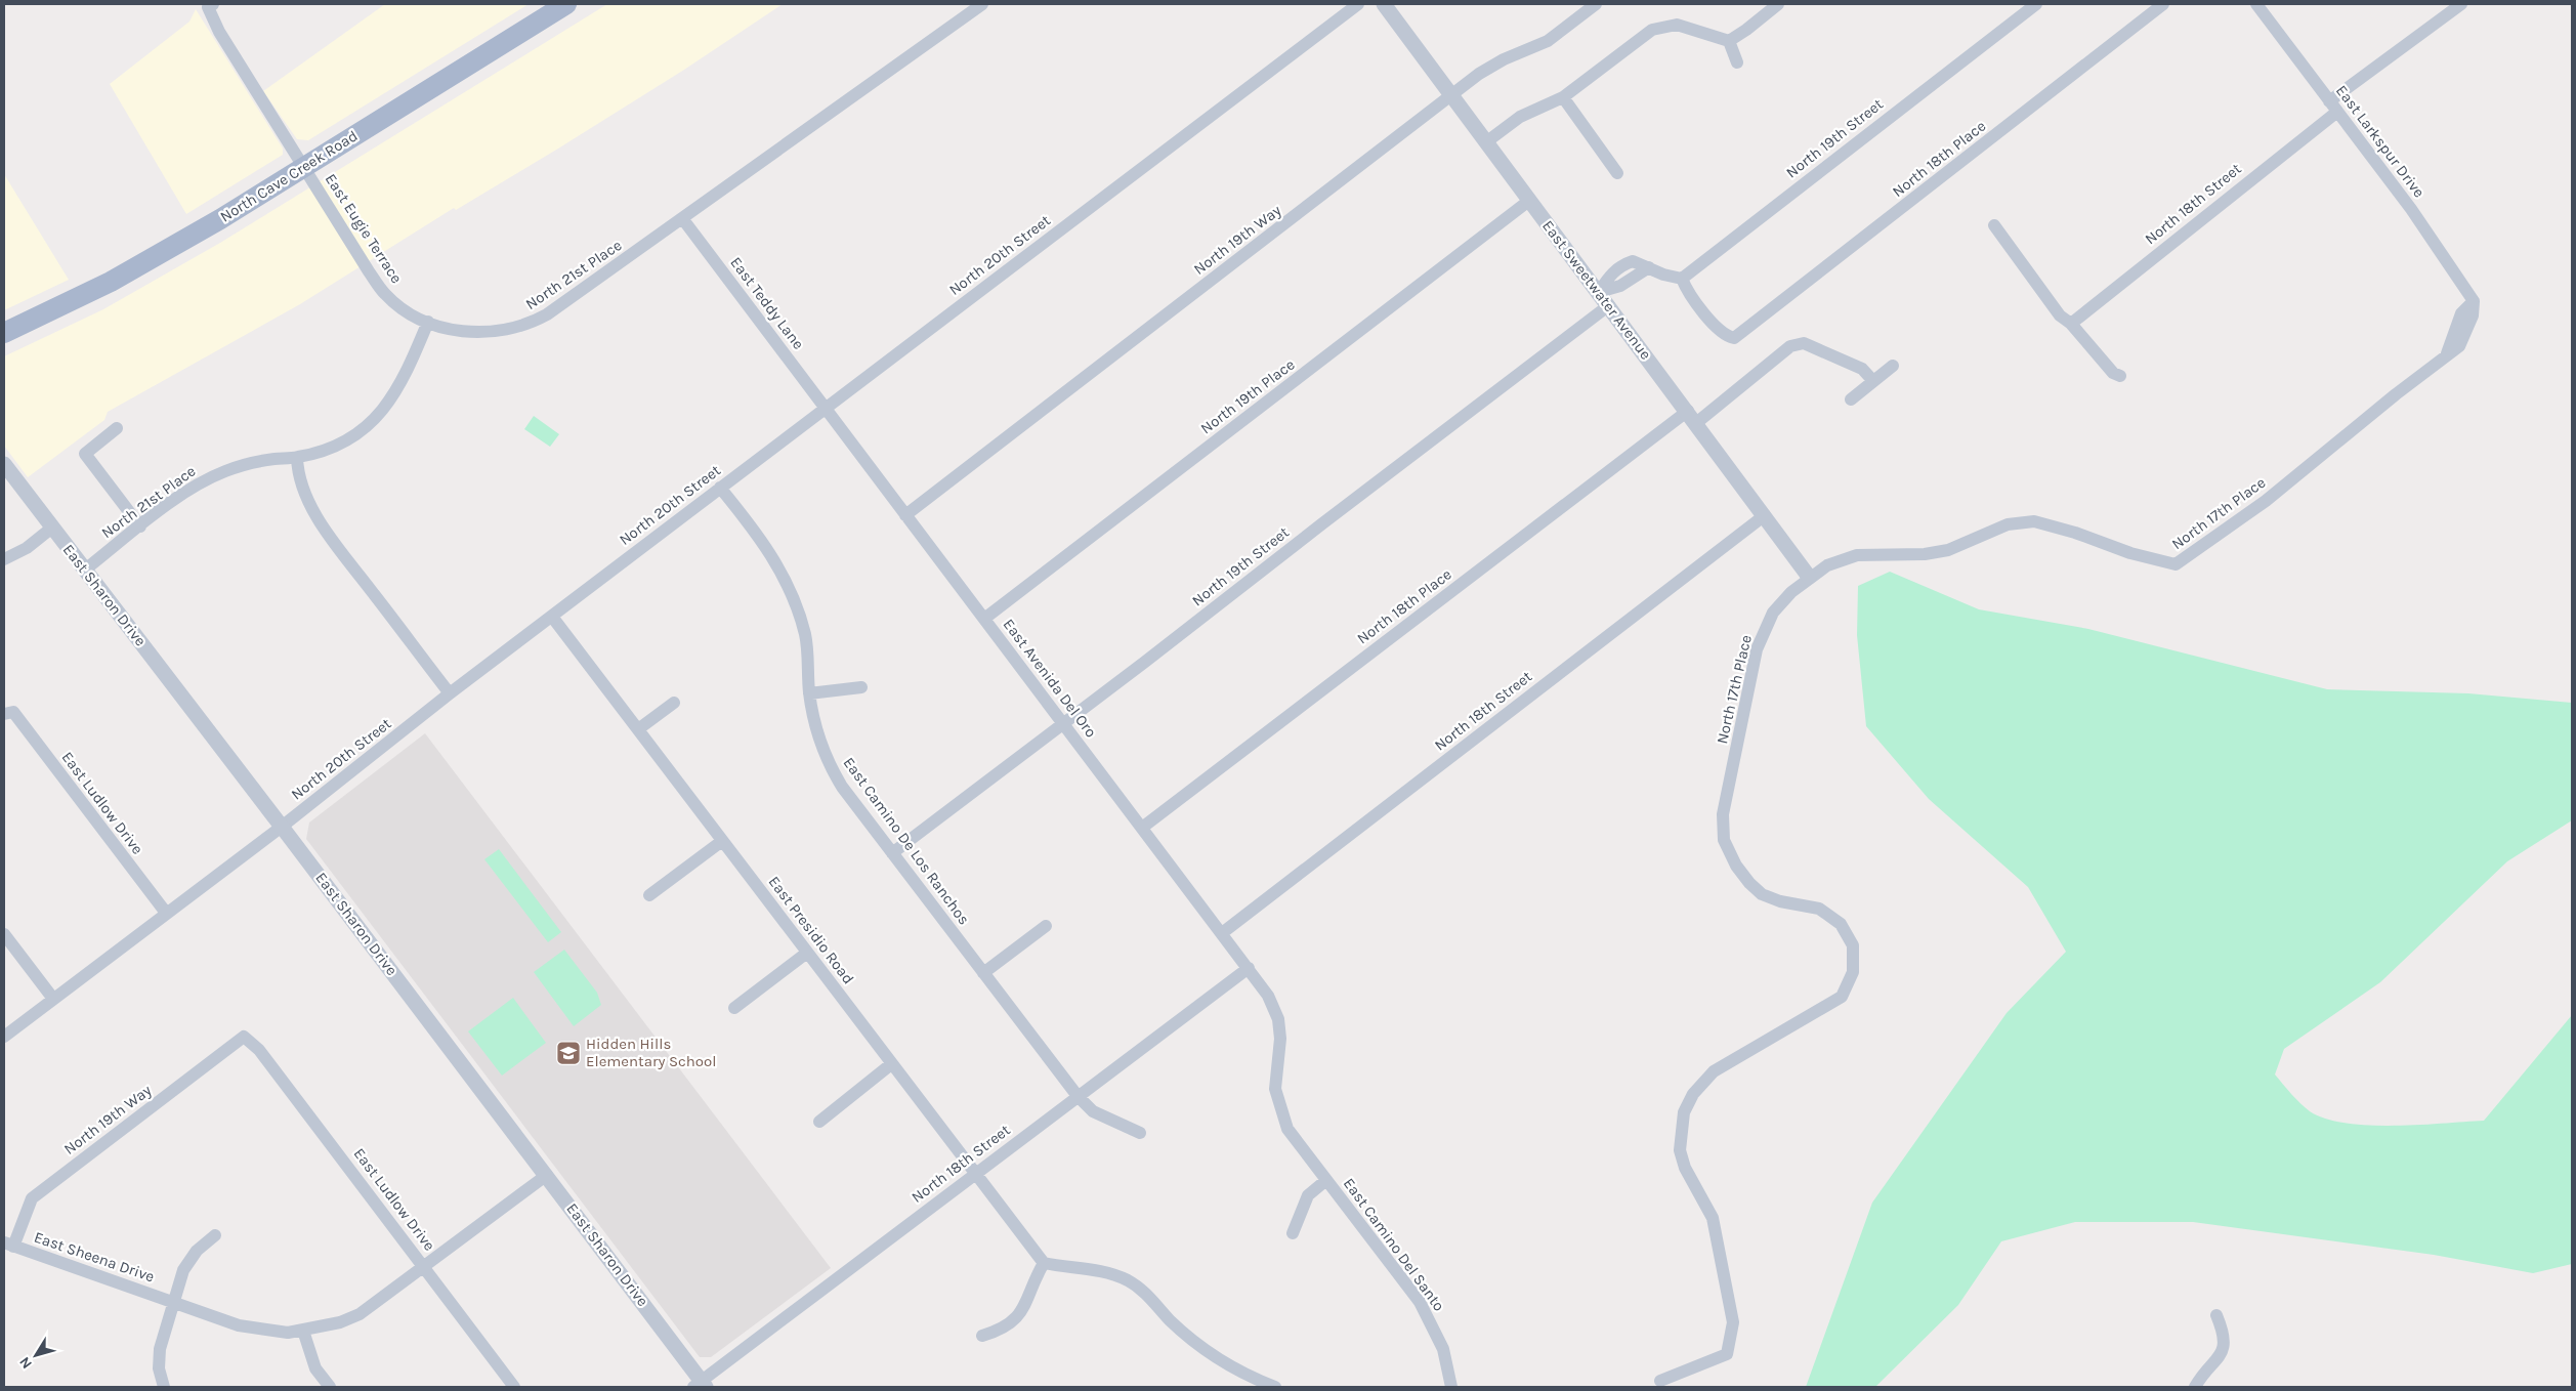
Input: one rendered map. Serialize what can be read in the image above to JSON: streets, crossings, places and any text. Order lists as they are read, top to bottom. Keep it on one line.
{"streets":{"main road":["North Cave Creek Road"],"street":["North 19th Street","East Larkspur Drive","North 18th Place","North 18th Street","East Eugie Terrace","North 19th Way","North 20th Street","North 21st Place","East Sweetwater Avenue","East Teddy Lane","North 19th Place","North 17th Place","East Sharon Drive","East Avenida Del Oro","East Ludlow Drive","East Camino De Los Ranchos","East Presidio Road","East Camino Del Santo","East Sheena Drive"]},"crossings":[["North 19th Street","North 18th Place"],["North 19th Street","East Sweetwater Avenue"],["North 19th Street","East Avenida Del Oro"],["North 19th Street","East Camino De Los Ranchos"],["East Larkspur Drive","North 18th Street"],["East Larkspur Drive","North 17th Place"],["North 18th Place","East Sweetwater Avenue"],["North 18th Place","East Avenida Del Oro"],["North Cave Creek Road","East Eugie Terrace"],["North 18th Street","East Sweetwater Avenue"],["North 18th Street","East Sharon Drive"],["North 18th Street","East Avenida Del Oro"],["North 18th Street","East Camino De Los Ranchos"],["North 18th Street","East Presidio Road"],["North 18th Street","East Camino Del Santo"],["East Eugie Terrace","North 21st Place"],["North 19th Way","East Sweetwater Avenue"],["North 19th Way","East Avenida Del Oro"],["North 19th Way","East Ludlow Drive"],["North 19th Way","East Sheena Drive"],["North 20th Street","East Teddy Lane"],["North 20th Street","East Sharon Drive"],["North 20th Street","East Avenida Del Oro"],["North 20th Street","East Ludlow Drive"],["North 20th Street","East Camino De Los Ranchos"],["North 20th Street","East Presidio Road"],["North 21st Place","East Teddy Lane"],["North 21st Place","East Sharon Drive"],["East Sweetwater Avenue","North 19th Place"],["East Sweetwater Avenue","North 17th Place"],["East Teddy Lane","East Avenida Del Oro"],["North 19th Place","East Avenida Del Oro"],["East Avenida Del Oro","East Camino Del Santo"]],"places":{"school or university":["Hidden Hills Elementary School"]},"north":"bottom left"}
